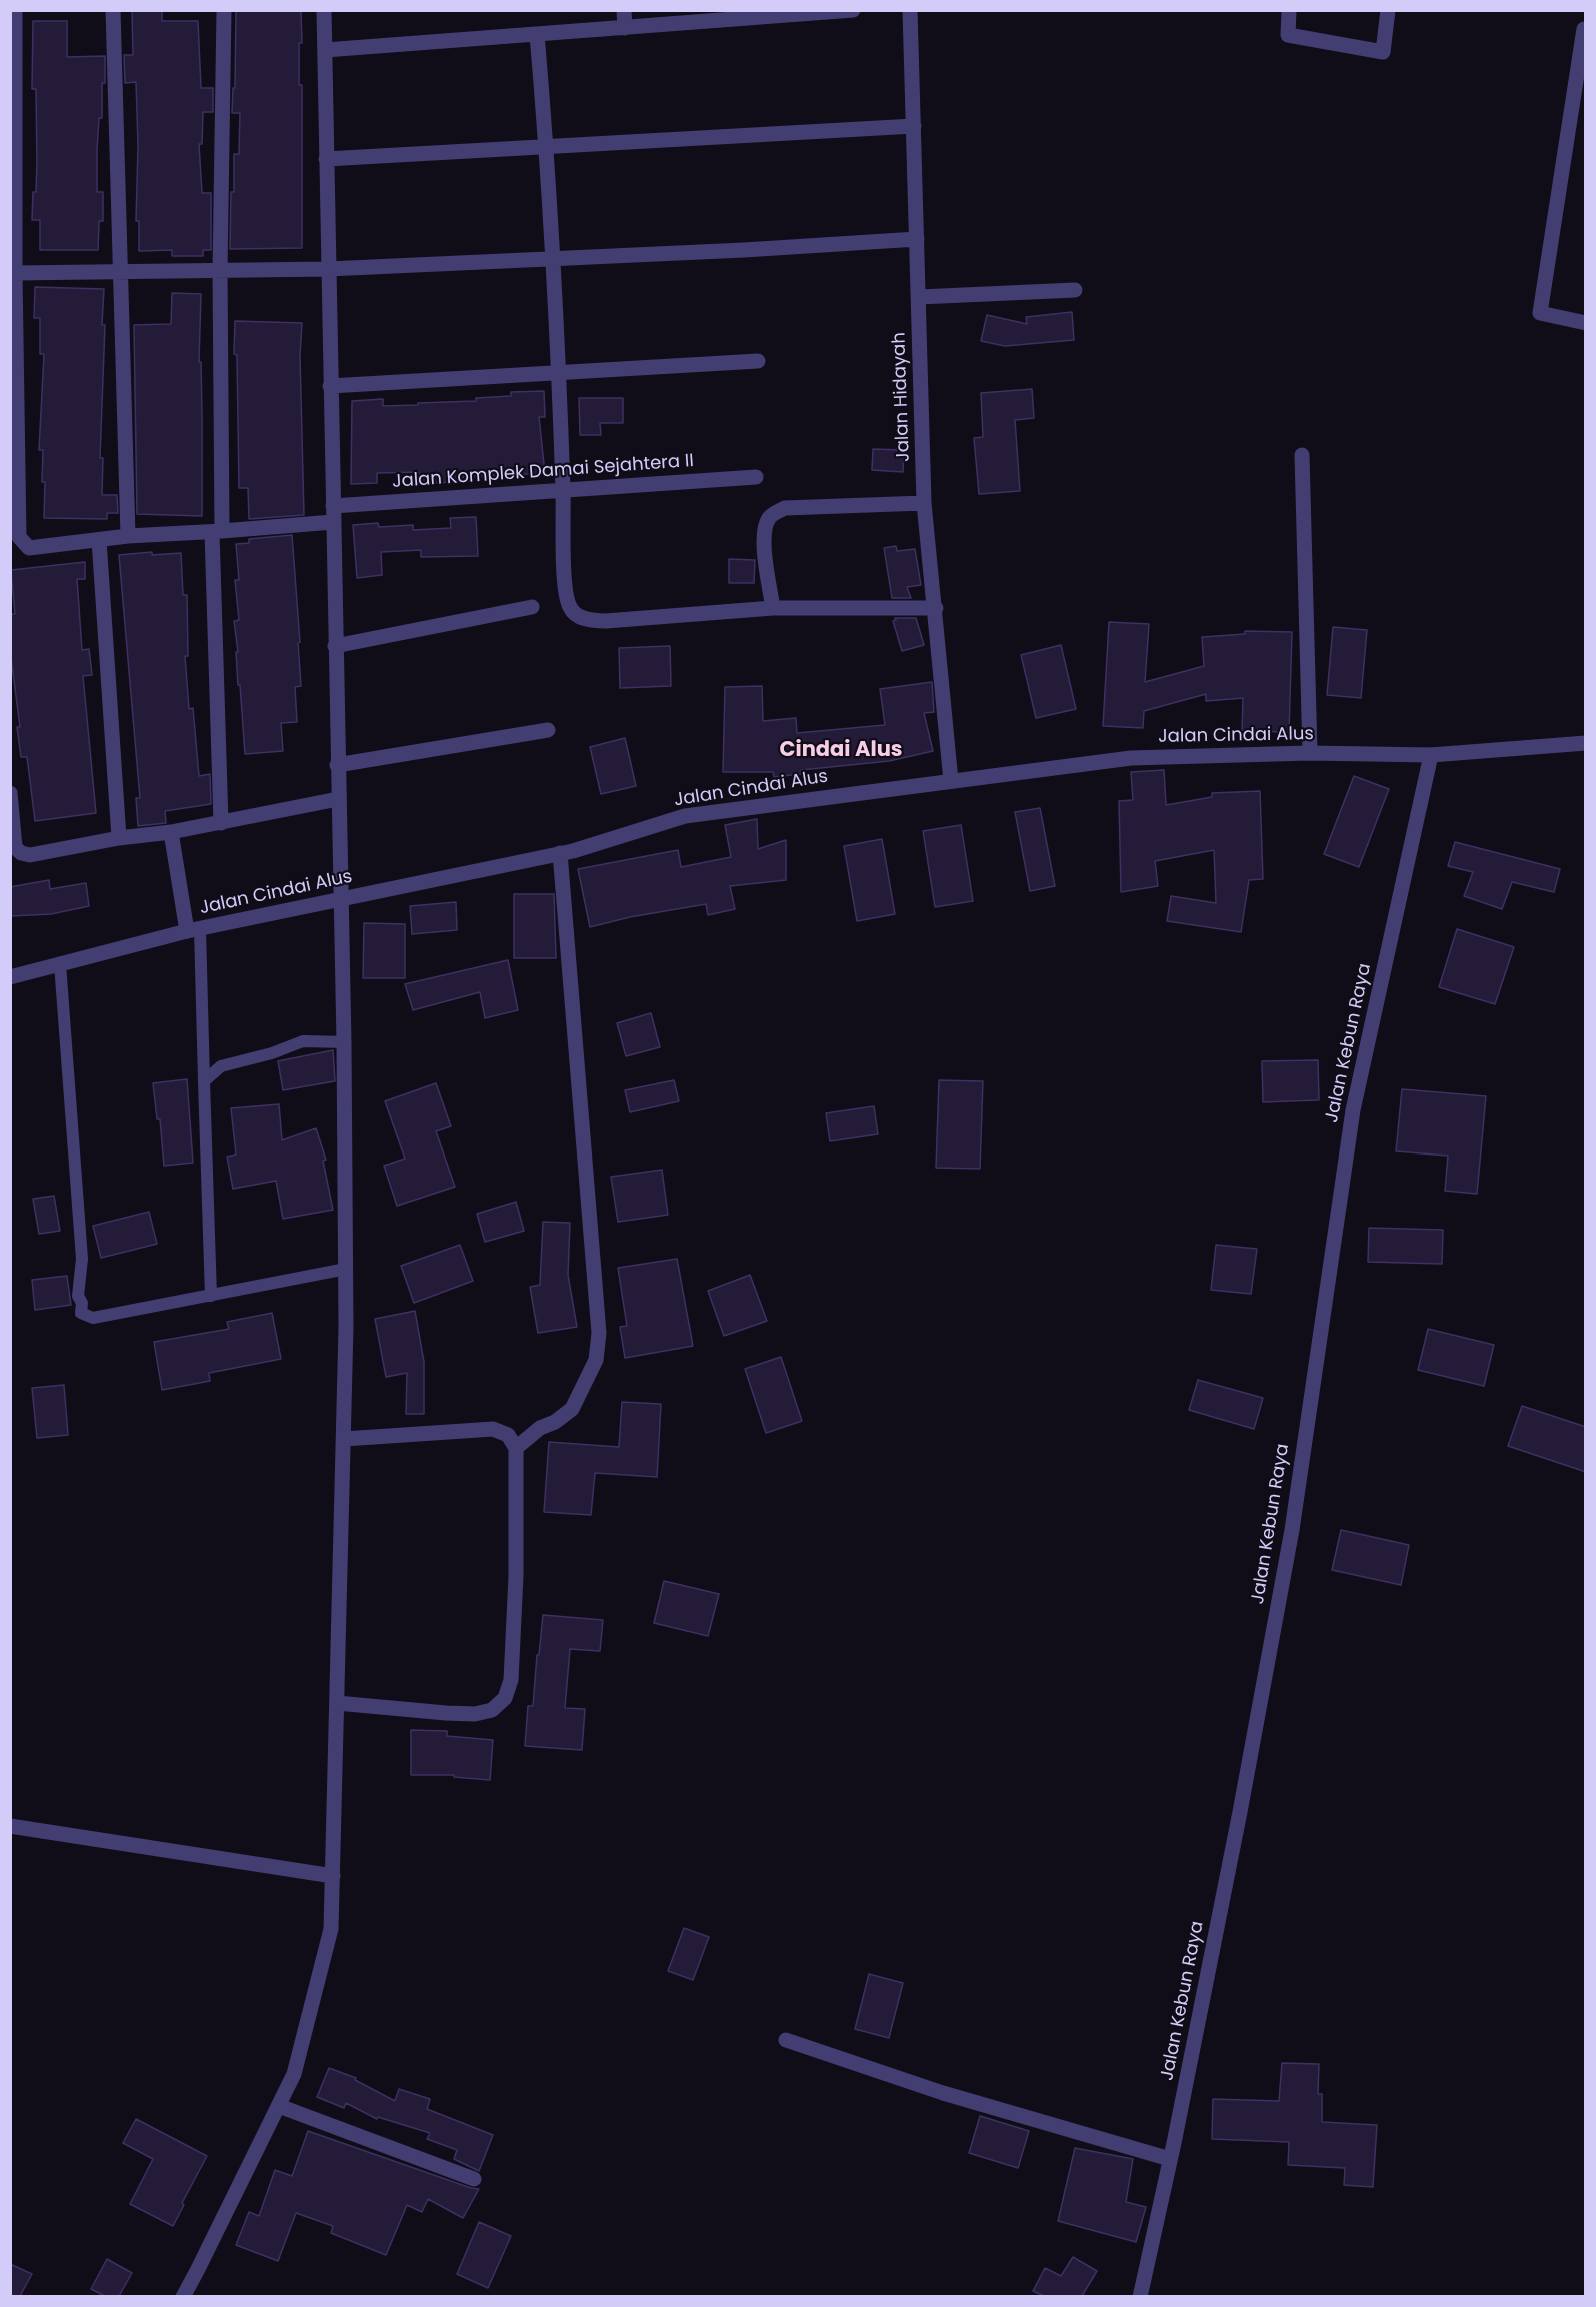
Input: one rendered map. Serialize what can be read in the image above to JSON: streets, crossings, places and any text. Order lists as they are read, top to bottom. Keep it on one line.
{"streets":{"street":["Jalan Hidayah","Jalan Komplek Damai Sejahtera II","Jalan Cindai Alus","Jalan Kebun Raya"]},"crossings":[["Jalan Hidayah","Jalan Cindai Alus"],["Jalan Cindai Alus","Jalan Kebun Raya"]],"districts":["Cindai Alus"]}
